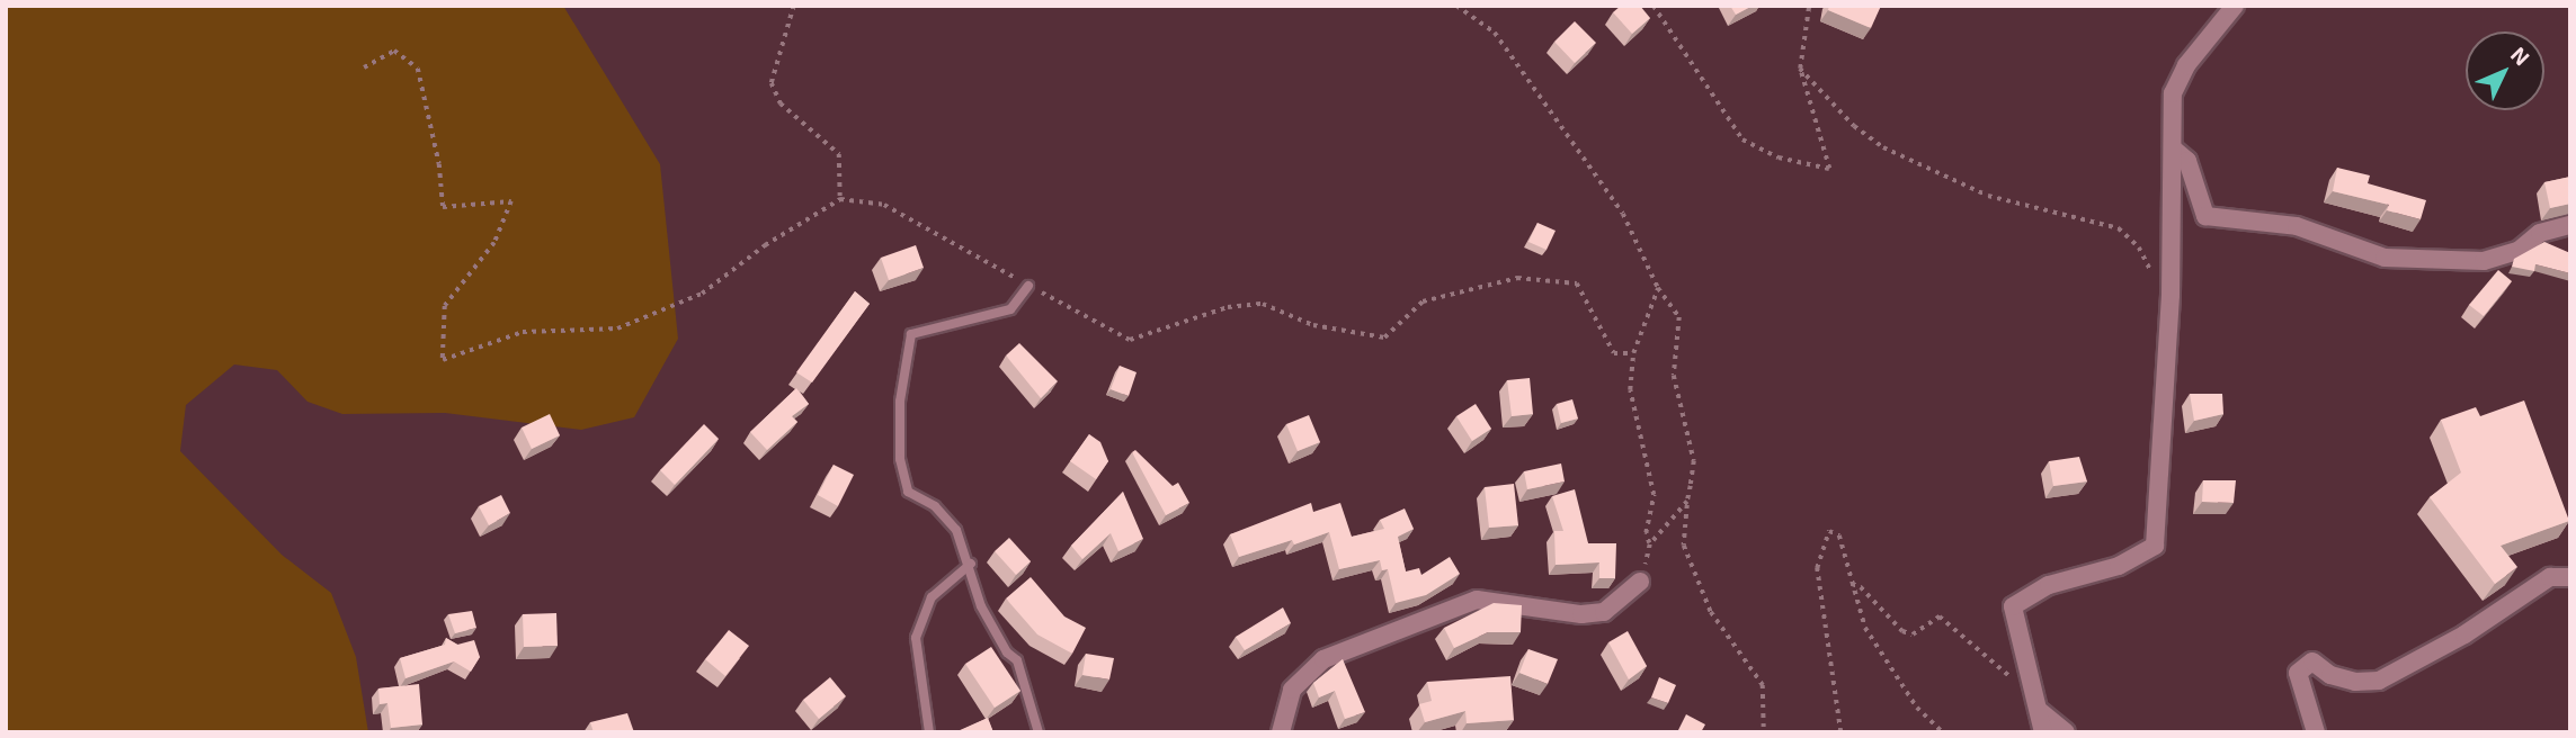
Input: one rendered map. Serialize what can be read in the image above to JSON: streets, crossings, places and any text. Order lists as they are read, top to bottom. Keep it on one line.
{"north":"top right"}
